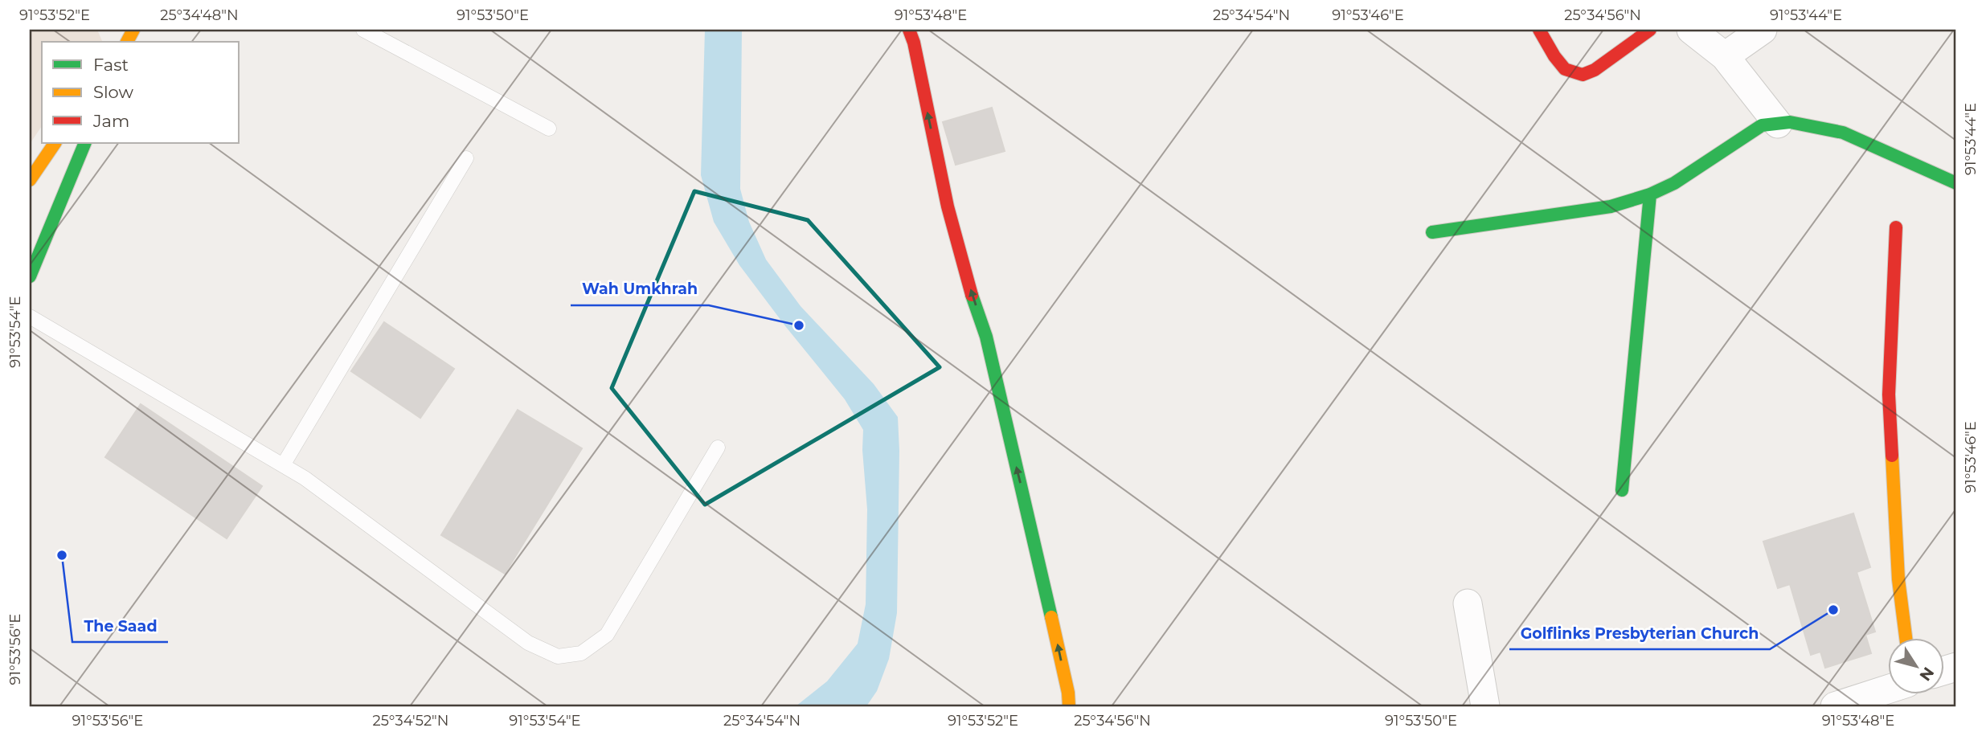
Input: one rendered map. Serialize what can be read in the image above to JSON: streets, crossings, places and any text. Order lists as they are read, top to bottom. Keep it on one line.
{"places":["Wah Umkhrah","The Saad","Golflinks Presbyterian Church"],"legend":["Fast","Slow","Jam"],"north":"bottom right","coordinates":["91°53'52\"E","25°34'48\"N","91°53'50\"E","91°53'48\"E","25°34'54\"N","91°53'46\"E","25°34'56\"N","91°53'44\"E","91°53'54\"E","91°53'56\"E","25°34'52\"N"]}
